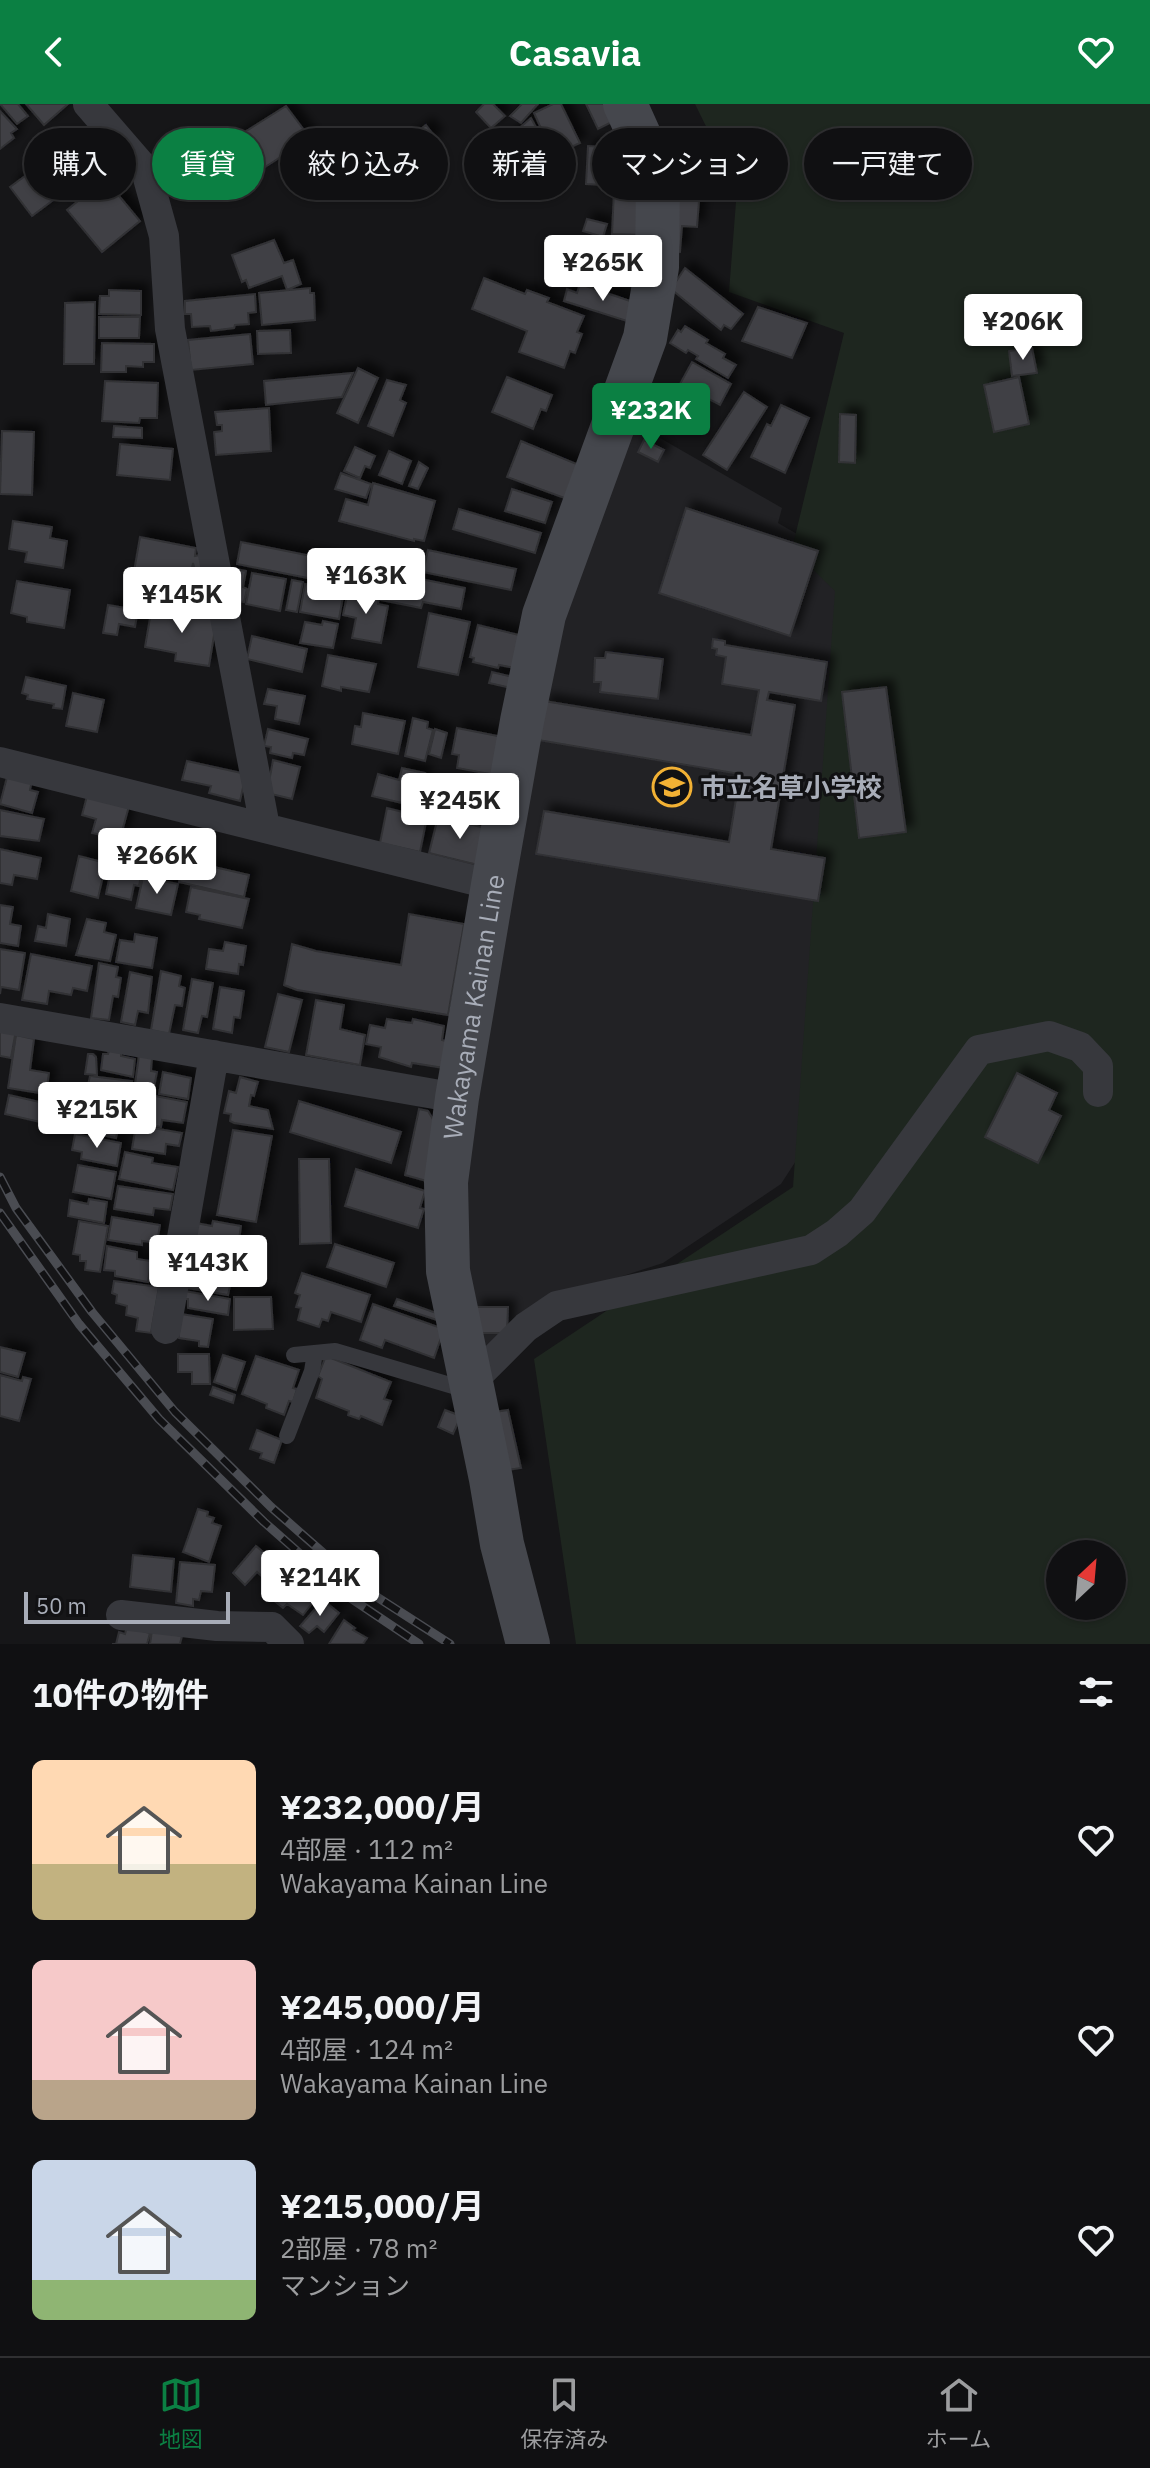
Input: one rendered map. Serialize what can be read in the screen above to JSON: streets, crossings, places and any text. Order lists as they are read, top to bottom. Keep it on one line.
{"streets":{"main road":["Wakayama Kainan Line"]},"places":{"school or university":["市立名草小学校"]},"scale_bar":"50 m","north":"top right","page":{"header":"Casavia","chip":["購入","賃貸","絞り込み","新着","マンション","一戸建て"],"price":["¥265K","¥206K","¥232K","¥163K","¥145K","¥245K","¥266K","¥215K","¥143K","¥214K"],"scale":"50 m","heading":"10件の物件","list":[{"name":"¥232,000/月","note":"4部屋 · 112 m² · Wakayama Kainan Line"},{"name":"¥245,000/月","note":"4部屋 · 124 m² · Wakayama Kainan Line"},{"name":"¥215,000/月","note":"2部屋 · 78 m² · マンション"}],"tabs":["地図","保存済み","ホーム"]}}
